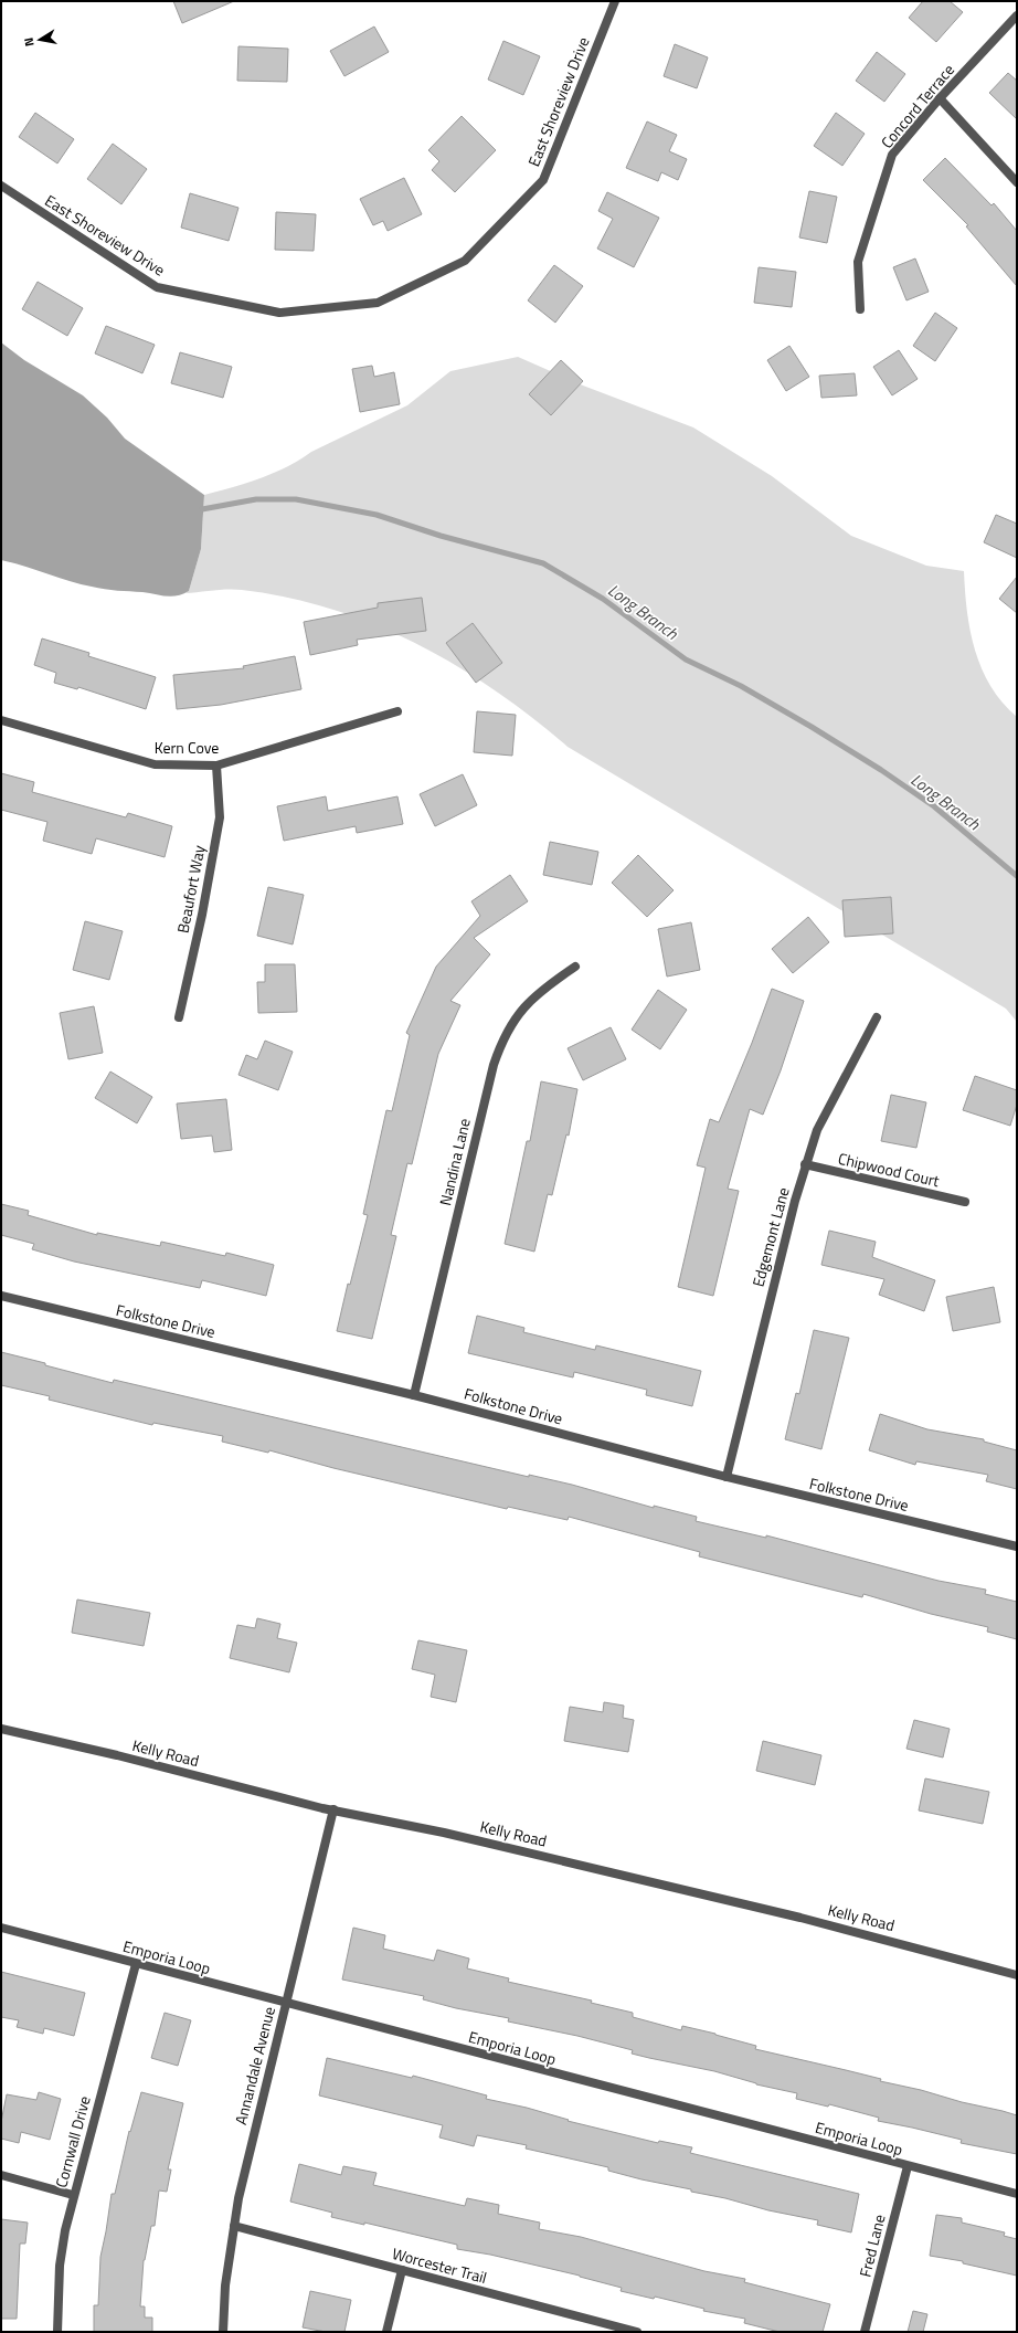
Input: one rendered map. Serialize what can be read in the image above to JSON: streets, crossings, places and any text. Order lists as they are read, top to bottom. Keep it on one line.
{"streets":{"street":["East Shoreview Drive","Concord Terrace","Kern Cove","Beaufort Way","Nandina Lane","Chipwood Court","Edgemont Lane","Folkstone Drive","Kelly Road","Emporia Loop","Annandale Avenue","Cornwall Drive","Fred Lane","Worcester Trail"]},"crossings":[["Kern Cove","Beaufort Way"],["Nandina Lane","Folkstone Drive"],["Chipwood Court","Edgemont Lane"],["Edgemont Lane","Folkstone Drive"],["Kelly Road","Annandale Avenue"],["Emporia Loop","Annandale Avenue"],["Emporia Loop","Cornwall Drive"],["Emporia Loop","Fred Lane"],["Annandale Avenue","Worcester Trail"]],"water":["Long Branch"],"north":"left"}
